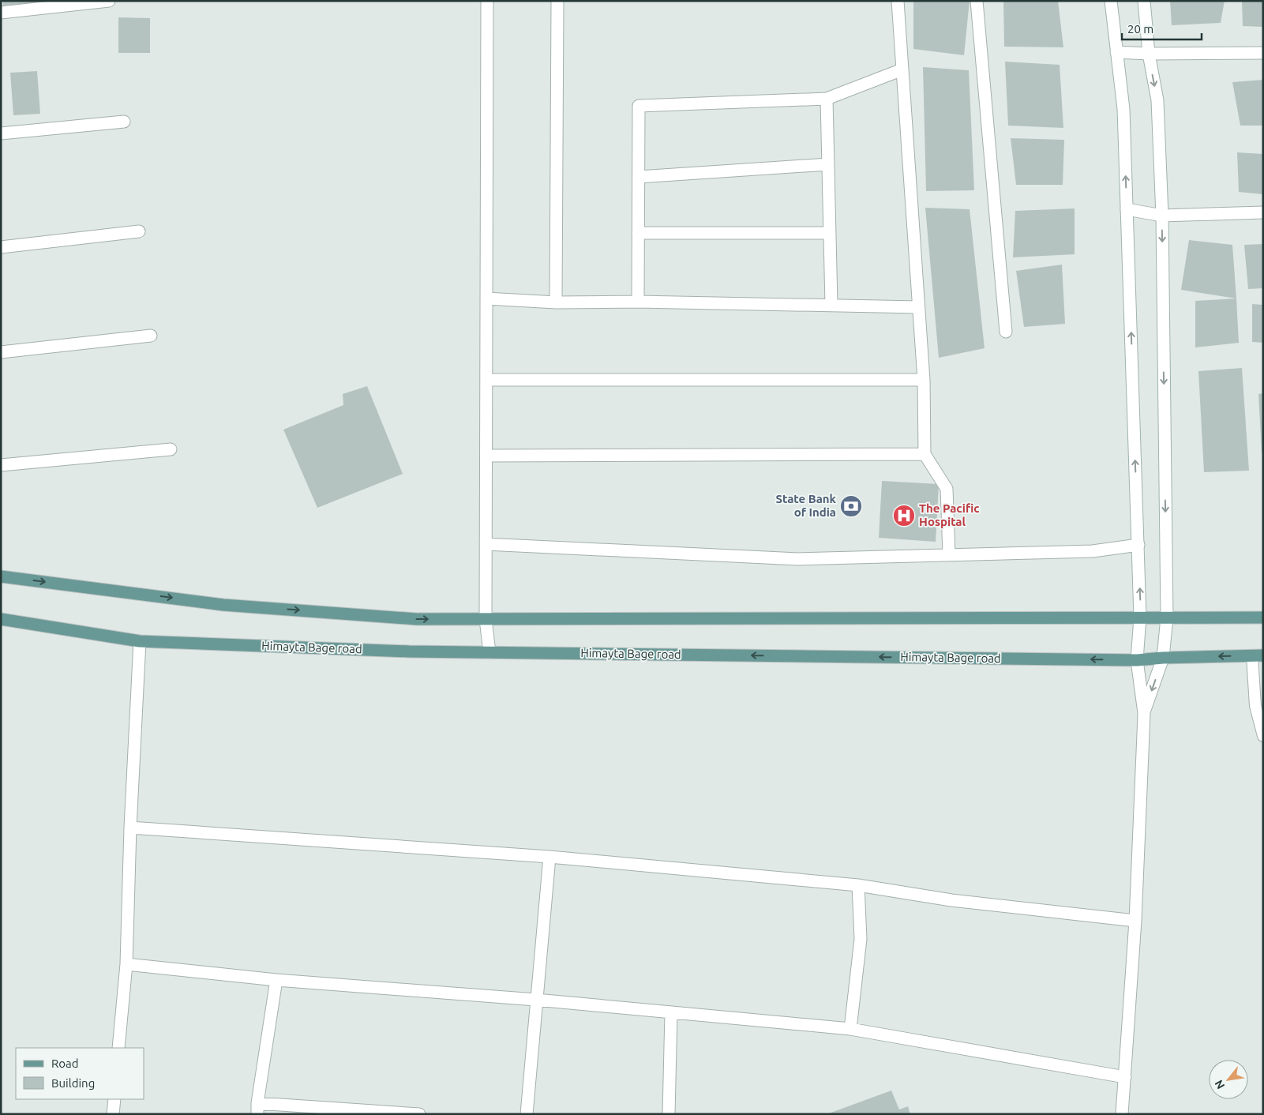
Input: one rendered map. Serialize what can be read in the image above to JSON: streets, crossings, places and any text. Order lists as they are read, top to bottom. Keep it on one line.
{"streets":{"main road":["Himayta Bage road"]},"places":{"bank":["State Bank of India"],"hospital":["The Pacific Hospital"]},"legend":["Road","Building"],"scale_bar":"20 m","north":"bottom left"}
